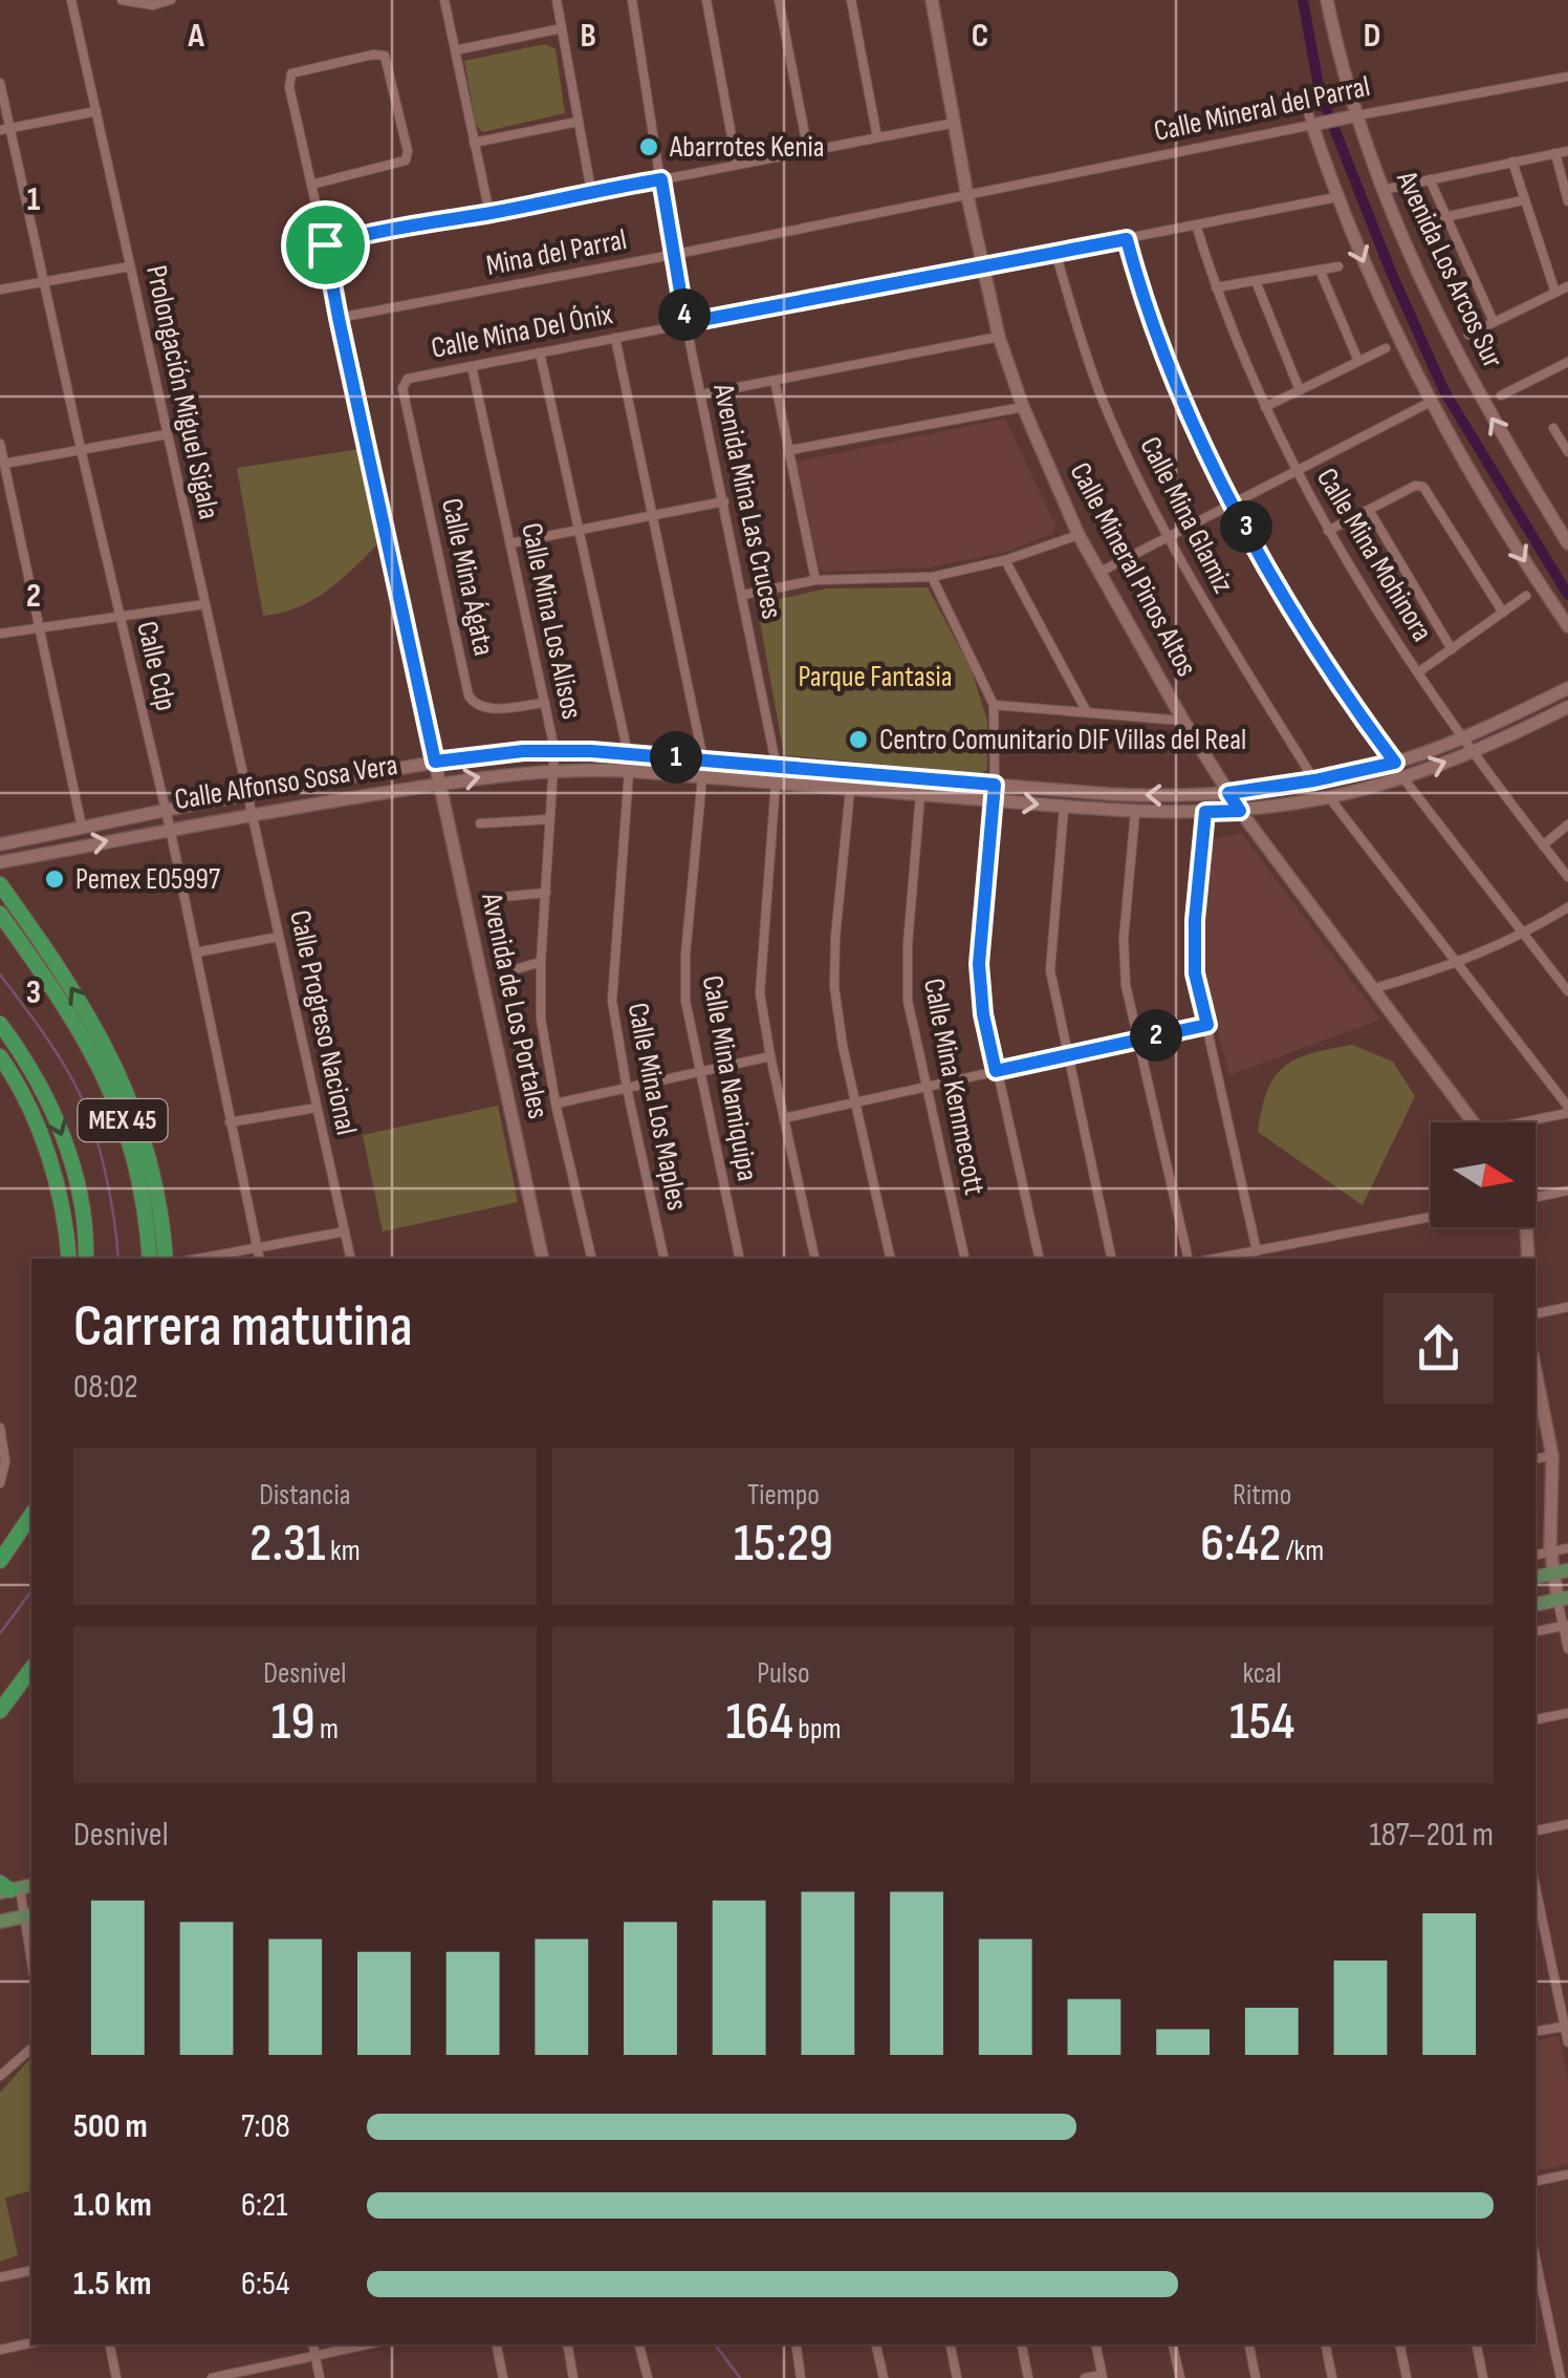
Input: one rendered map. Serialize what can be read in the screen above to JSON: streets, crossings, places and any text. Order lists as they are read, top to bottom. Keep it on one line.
{"streets":{"highway":["MEX 45"],"main road":["Calle Mineral del Parral","Avenida Los Arcos Sur","Calle Mineral Pinos Altos","Calle Alfonso Sosa Vera","Avenida de Los Portales"],"street":["Mina del Parral","Calle Mina Del Ónix","Prolongación Miguel Sigala","Avenida Mina Las Cruces","Calle Mina Glamiz","Calle Mina Mohinora","Calle Mina Ágata","Calle Mina Los Alisos","Calle Cdp","Calle Progreso Nacional","Calle Mina Namiquipa","Calle Mina Kemmecott","Calle Mina Los Maples"]},"crossings":[["Calle Mineral del Parral","Mina del Parral"],["Calle Mineral del Parral","Avenida Los Arcos Sur"],["Calle Mineral del Parral","Calle Mineral Pinos Altos"],["Mina del Parral","Avenida Mina Las Cruces"],["Mina del Parral","Calle Mineral Pinos Altos"],["Calle Mina Del Ónix","Avenida Mina Las Cruces"],["Calle Mina Del Ónix","Calle Mina Glamiz"],["Calle Mina Del Ónix","Calle Mina Mohinora"],["Calle Mina Del Ónix","Calle Mineral Pinos Altos"],["Calle Mina Del Ónix","Calle Mina Ágata"],["Calle Mina Del Ónix","Calle Mina Los Alisos"],["Prolongación Miguel Sigala","Calle Alfonso Sosa Vera"],["Prolongación Miguel Sigala","Calle Progreso Nacional"],["Avenida Mina Las Cruces","Calle Alfonso Sosa Vera"],["Calle Mina Glamiz","Calle Alfonso Sosa Vera"],["Calle Mina Mohinora","Calle Alfonso Sosa Vera"],["Calle Mineral Pinos Altos","Calle Alfonso Sosa Vera"],["Calle Mina Ágata","Calle Mina Los Alisos"],["Calle Mina Los Alisos","Calle Alfonso Sosa Vera"],["Calle Cdp","Calle Alfonso Sosa Vera"],["Calle Alfonso Sosa Vera","Avenida de Los Portales"],["Calle Alfonso Sosa Vera","Calle Progreso Nacional"],["Calle Alfonso Sosa Vera","Calle Mina Namiquipa"],["Calle Alfonso Sosa Vera","Calle Mina Kemmecott"],["Calle Alfonso Sosa Vera","Calle Mina Los Maples"]],"parks":["Parque Fantasia"],"places":["Abarrotes Kenia","Centro Comunitario DIF Villas del Real","Pemex E05997"],"north":"right","page":{"pins":["4","3","1","2"],"heading":["Carrera matutina","08:02"],"stats":[["Distancia","2.31 km"],["Tiempo","15:29"],["Ritmo","6:42 /km"],["Desnivel","19 m"],["Pulso","164 bpm"],["kcal","154"]],"chart":["Desnivel","187–201 m"],"list":[{"name":"500 m","note":"7:08"},{"name":"1.0 km","note":"6:21"},{"name":"1.5 km","note":"6:54"}]},"grid":{"columns":["A","B","C","D"],"rows":["1","2","3"]}}
